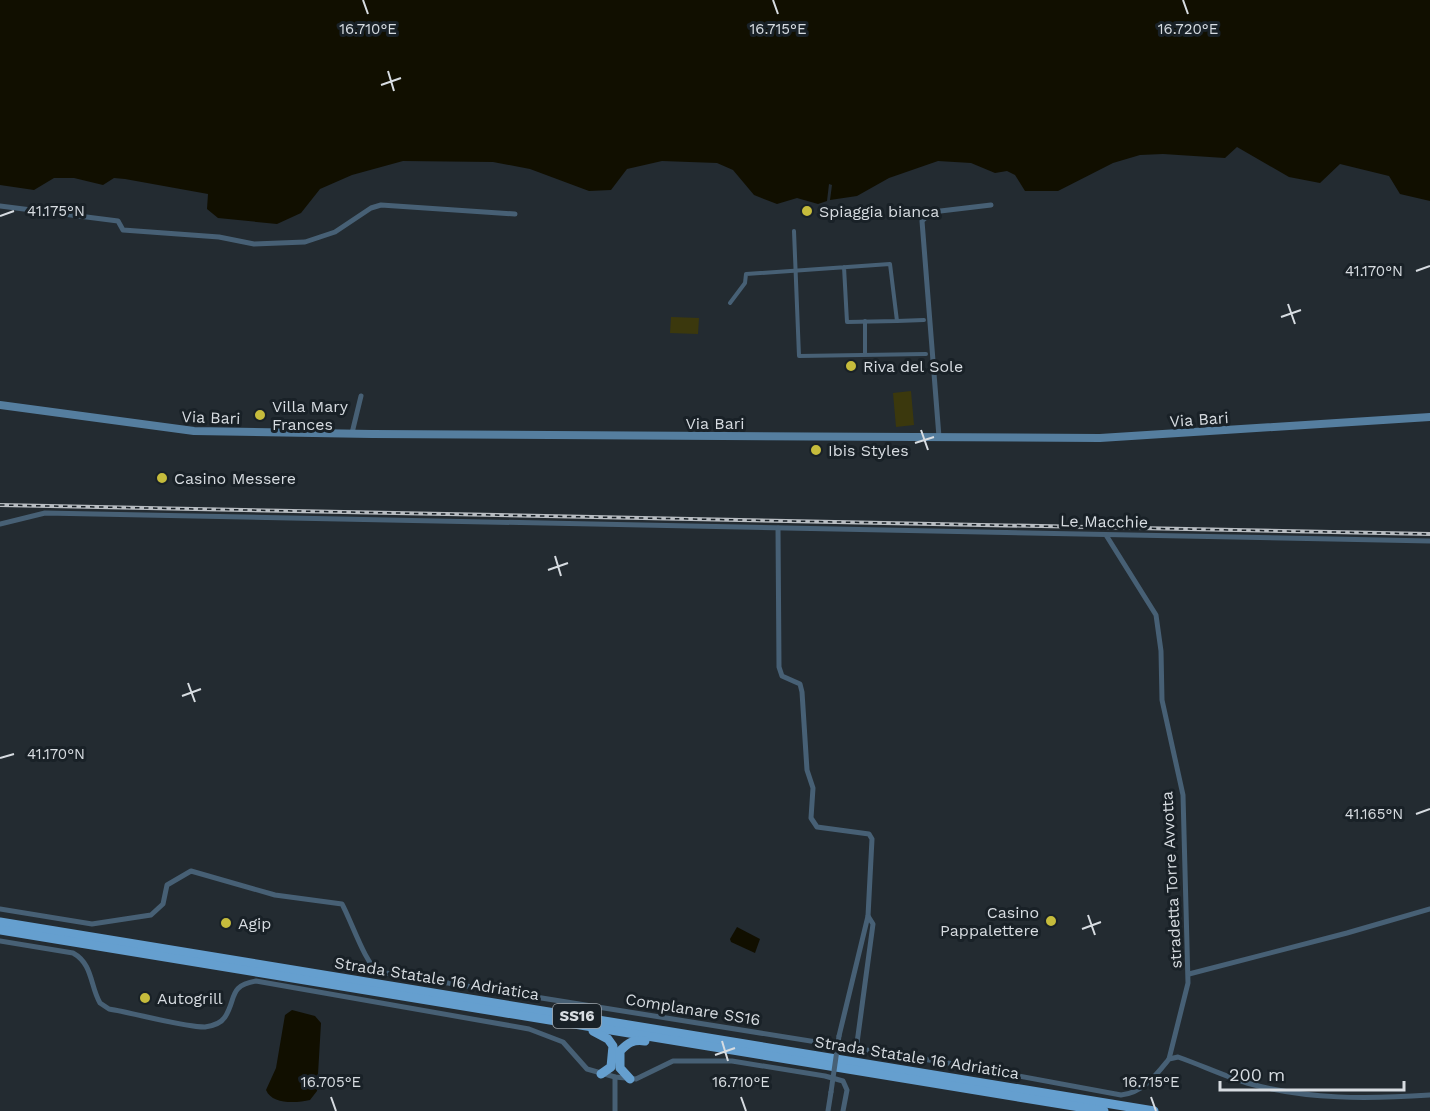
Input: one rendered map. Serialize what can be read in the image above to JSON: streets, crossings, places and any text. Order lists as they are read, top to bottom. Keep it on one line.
{"streets":{"highway":["Strada Statale 16 Adriatica","SS16"],"main road":["Via Bari"],"street":["Le Macchie","stradetta Torre Avvotta","Complanare SS16"]},"crossings":[["Le Macchie","stradetta Torre Avvotta"],["stradetta Torre Avvotta","Complanare SS16"]],"places":["Spiaggia bianca","Riva del Sole","Villa Mary Frances","Ibis Styles","Casino Messere","Casino Pappalettere","Agip","Autogrill"],"scale_bar":"200 m","coordinates":["16.710°E","16.715°E","16.720°E","41.175°N","41.170°N","41.165°N","16.705°E"]}
